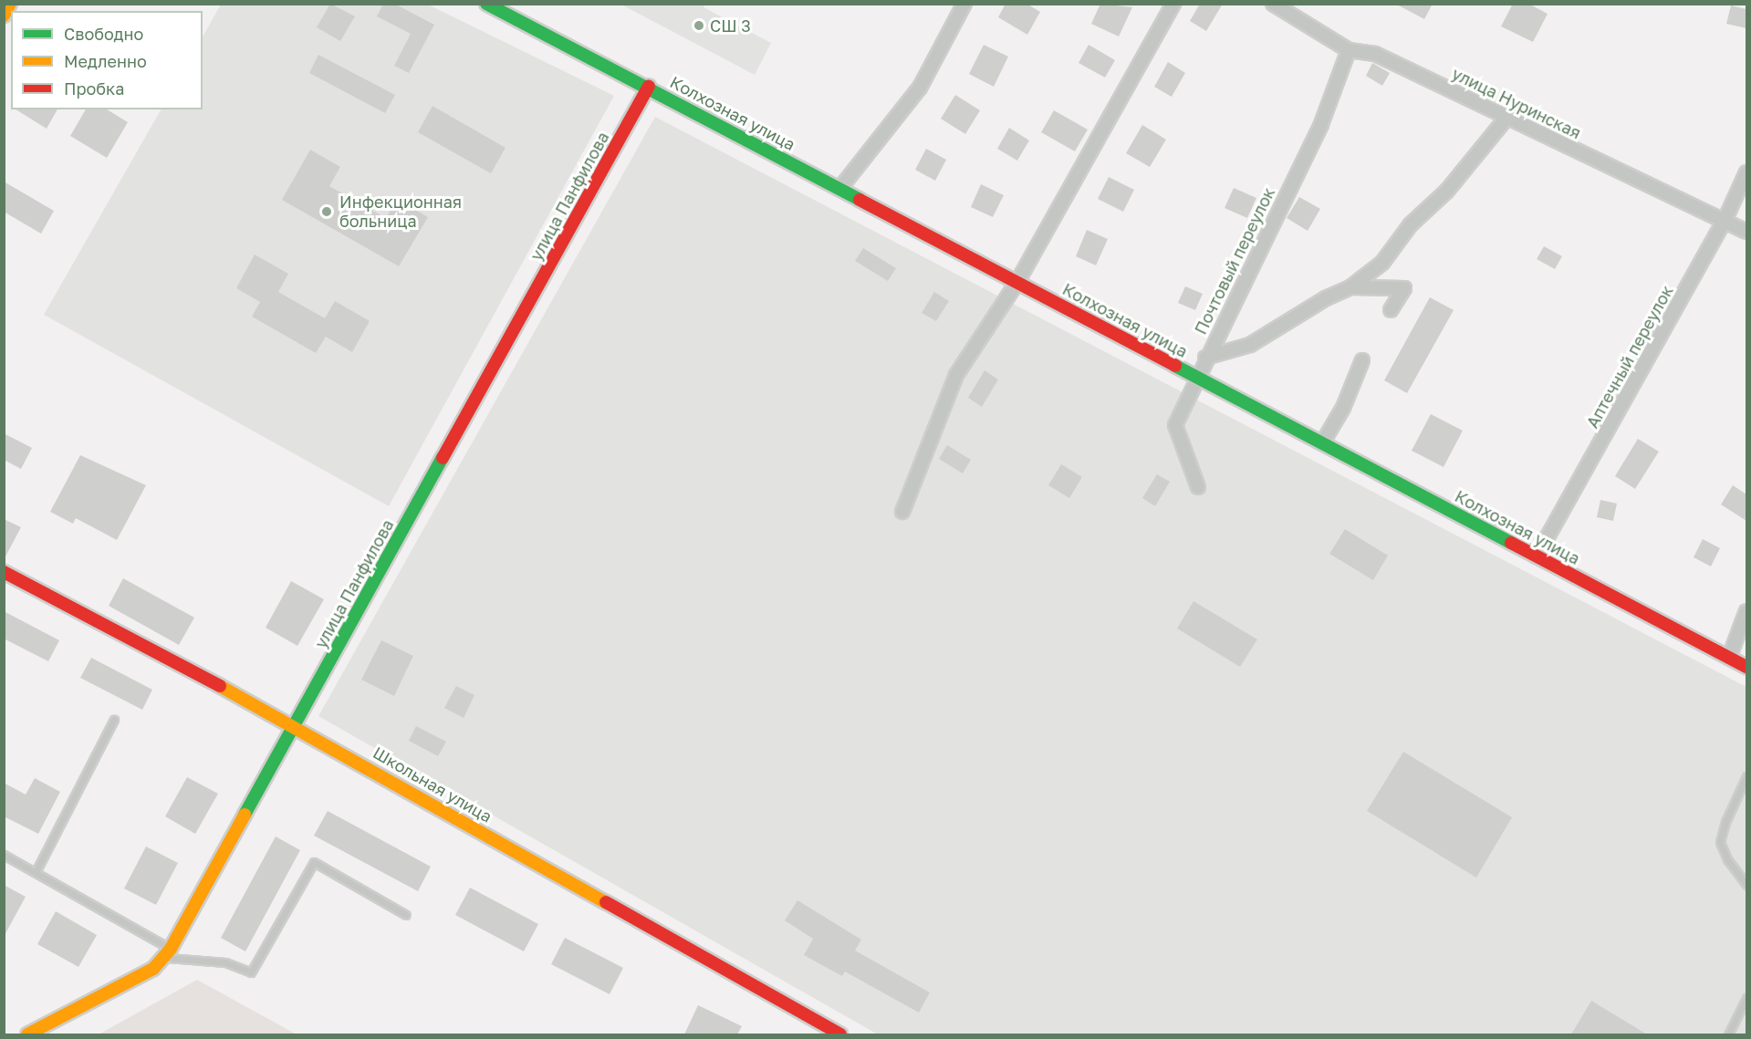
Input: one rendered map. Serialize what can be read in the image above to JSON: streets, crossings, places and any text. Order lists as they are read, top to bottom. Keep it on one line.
{"streets":{"street":["улица Нуринская","Колхозная улица","улица Панфилова","Почтовый переулок","Аптечный переулок","Школьная улица"]},"crossings":[["улица Нуринская","Почтовый переулок"],["улица Нуринская","Аптечный переулок"],["Колхозная улица","улица Панфилова"],["Колхозная улица","Почтовый переулок"],["Колхозная улица","Аптечный переулок"],["улица Панфилова","Школьная улица"]],"places":["СШ 3","Инфекционная больница"],"legend":["Свободно","Медленно","Пробка"]}
